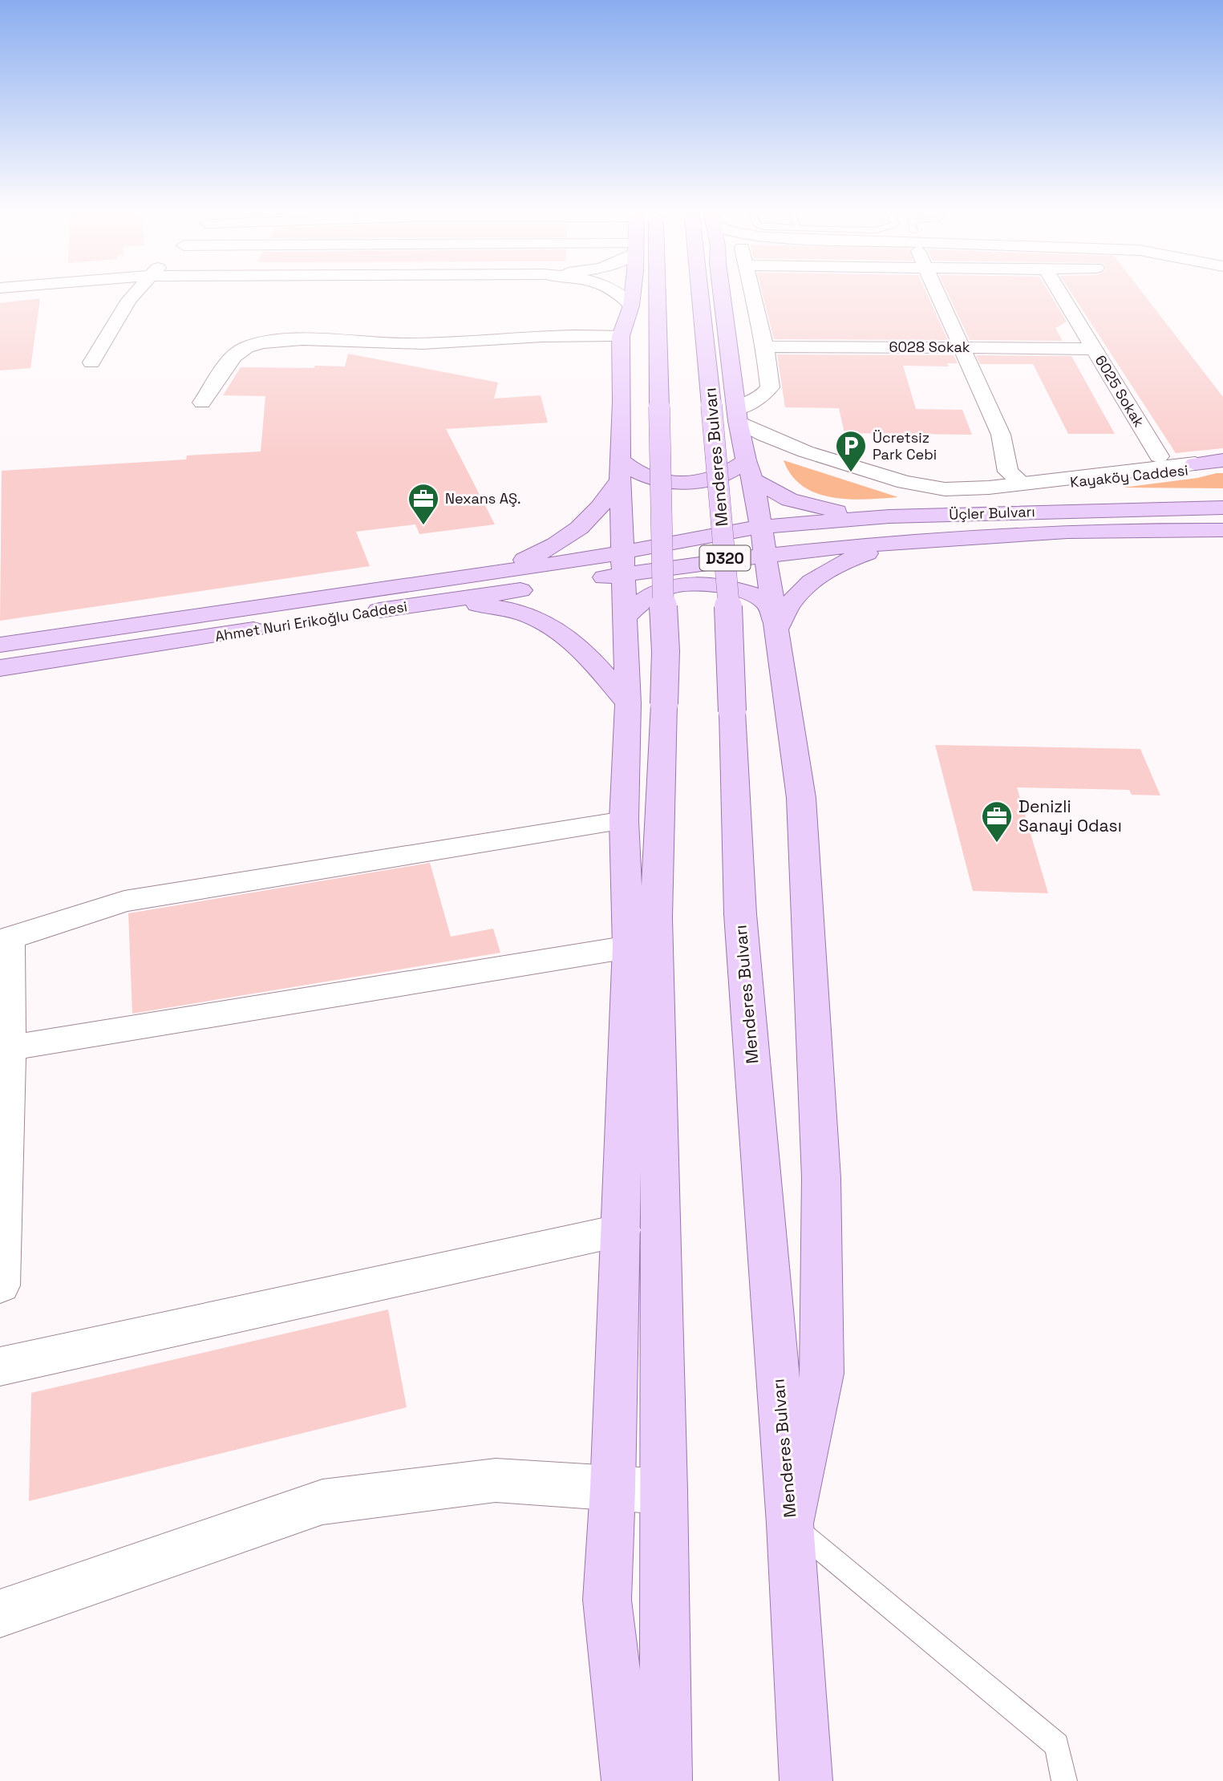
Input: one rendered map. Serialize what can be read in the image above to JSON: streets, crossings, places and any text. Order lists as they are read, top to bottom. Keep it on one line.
{"streets":{"main road":["Menderes Bulvarı","Üçler Bulvarı","D320","Ahmet Nuri Erikoğlu Caddesi"],"street":["6028 Sokak","6025 Sokak","Kayaköy Caddesi"]},"crossings":[["6028 Sokak","6025 Sokak"]],"places":{"parking":["Ücretsiz Park Cebi"],"office":["Nexans AŞ.","Denizli Sanayi Odası"]}}
